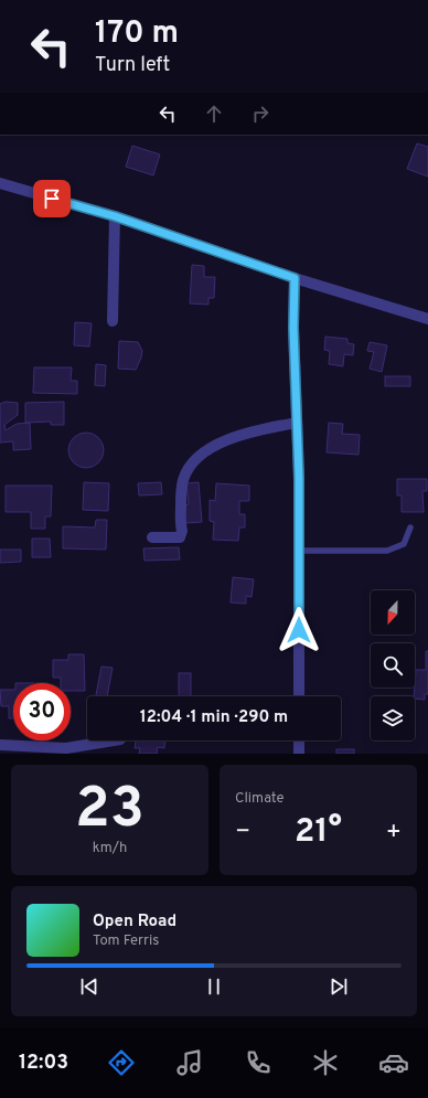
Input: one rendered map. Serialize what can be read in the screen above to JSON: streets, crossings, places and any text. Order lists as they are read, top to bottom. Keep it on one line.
{"north":"bottom","page":{"turn":["170 m","Turn left"],"limit":"30","trip":"12:04 · 1 min · 290 m","tile":[["23","km/h"],"Climate"],"heat":["−","21°","+"],"song":["Open Road","Tom Ferris"],"tabs":"12:03"}}
